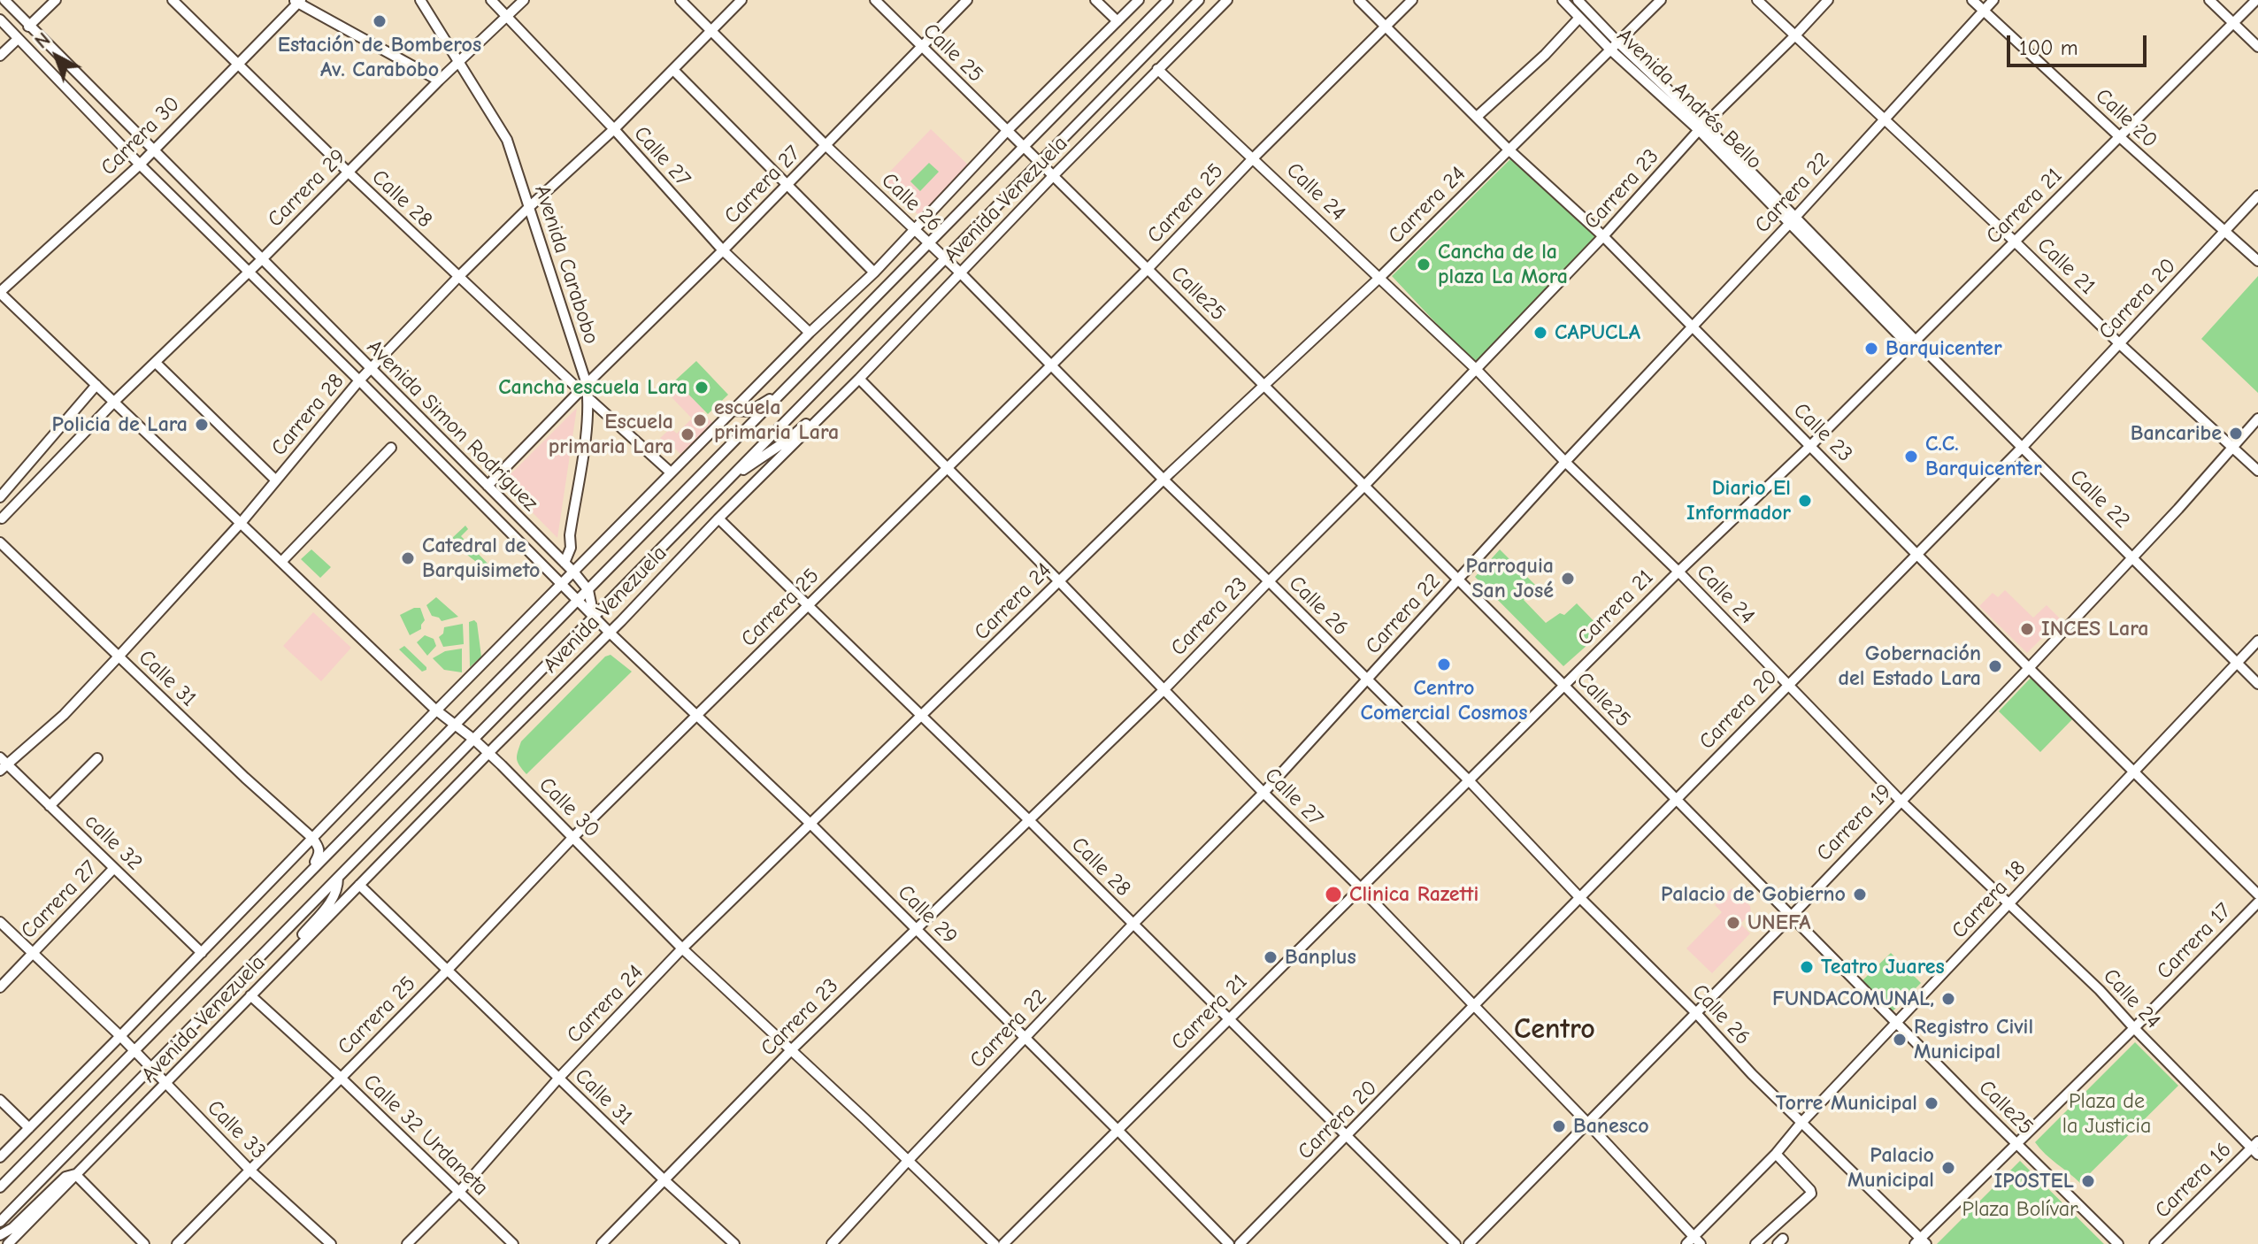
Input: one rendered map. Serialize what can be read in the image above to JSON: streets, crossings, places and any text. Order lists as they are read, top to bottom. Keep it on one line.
{"streets":{"street":["Calle 25","Avenida Andrés Bello","Calle 20","Carrera 30","Calle 27","Carrera 27","Carrera 29","Carrera 23","Calle 24","Carrera 22","Calle 28","Avenida Venezuela","Calle 26","Carrera 25","Carrera 24","Carrera 21","Avenida Carabobo","Calle 21","Calle25","Carrera 20","Carrera 28","Avenida Simon Rodriguez","Calle 23","Calle 22","Calle 31","Calle 30","Carrera 19","calle 32","Carrera 18","Calle 29","Carrera 17","Calle 33","Calle 32 Urdaneta","Carrera 16"]},"crossings":[["Calle 25","Carrera 27"],["Calle 25","Avenida Venezuela"],["Calle 25","Calle25"],["Avenida Andrés Bello","Carrera 23"],["Avenida Andrés Bello","Carrera 22"],["Avenida Andrés Bello","Carrera 24"],["Avenida Andrés Bello","Carrera 21"],["Avenida Andrés Bello","Calle 22"],["Calle 20","Carrera 22"],["Calle 20","Carrera 21"],["Calle 20","Carrera 20"],["Carrera 30","Calle 28"],["Carrera 30","Avenida Simon Rodriguez"],["Carrera 30","Calle 30"],["Calle 27","Carrera 27"],["Calle 27","Carrera 29"],["Calle 27","Carrera 23"],["Calle 27","Carrera 22"],["Calle 27","Avenida Venezuela"],["Calle 27","Carrera 25"],["Calle 27","Carrera 24"],["Calle 27","Carrera 21"],["Calle 27","Carrera 20"],["Calle 27","Carrera 28"],["Calle 27","Carrera 19"],["Calle 27","Carrera 18"],["Carrera 27","Calle 28"],["Carrera 27","Calle 26"],["Carrera 27","Avenida Carabobo"],["Carrera 27","Avenida Simon Rodriguez"],["Carrera 27","calle 32"],["Carrera 27","Calle 33"],["Carrera 29","Calle 28"],["Carrera 29","Avenida Carabobo"],["Carrera 29","Avenida Simon Rodriguez"],["Carrera 29","Calle 30"],["Carrera 23","Calle 24"],["Carrera 23","Calle 28"],["Carrera 23","Calle 26"],["Carrera 23","Calle 21"],["Carrera 23","Calle25"],["Carrera 23","Calle 23"],["Carrera 23","Calle 31"],["Carrera 23","Calle 30"],["Carrera 23","Calle 29"],["Calle 24","Carrera 22"],["Calle 24","Avenida Venezuela"],["Calle 24","Carrera 25"],["Calle 24","Carrera 24"],["Calle 24","Carrera 21"],["Calle 24","Carrera 20"],["Calle 24","Carrera 19"],["Calle 24","Carrera 18"],["Calle 24","Carrera 17"],["Calle 24","Carrera 16"],["Carrera 22","Calle 28"],["Carrera 22","Calle 26"],["Carrera 22","Calle 21"],["Carrera 22","Calle25"],["Carrera 22","Calle 23"],["Carrera 22","Calle 30"],["Carrera 22","Calle 29"],["Calle 28","Avenida Venezuela"],["Calle 28","Carrera 25"],["Calle 28","Carrera 24"],["Calle 28","Carrera 21"],["Calle 28","Avenida Carabobo"],["Calle 28","Carrera 20"],["Calle 28","Carrera 28"],["Avenida Venezuela","Calle 26"],["Avenida Venezuela","Calle25"],["Avenida Venezuela","Avenida Simon Rodriguez"],["Avenida Venezuela","Calle 31"],["Avenida Venezuela","Calle 30"],["Avenida Venezuela","Calle 29"],["Avenida Venezuela","Calle 33"],["Avenida Venezuela","Calle 32 Urdaneta"],["Calle 26","Carrera 25"],["Calle 26","Carrera 24"],["Calle 26","Carrera 21"],["Calle 26","Carrera 20"],["Calle 26","Carrera 28"],["Calle 26","Carrera 19"],["Calle 26","Carrera 18"],["Calle 26","Carrera 17"],["Carrera 25","Calle25"],["Carrera 25","Calle 23"],["Carrera 25","Calle 31"],["Carrera 25","Calle 30"],["Carrera 25","Calle 29"],["Carrera 25","Calle 33"],["Carrera 25","Calle 32 Urdaneta"],["Carrera 24","Calle25"],["Carrera 24","Calle 23"],["Carrera 24","Calle 31"],["Carrera 24","Calle 30"],["Carrera 24","Calle 29"],["Carrera 24","Calle 32 Urdaneta"],["Carrera 21","Calle 21"],["Carrera 21","Calle25"],["Carrera 21","Calle 23"],["Carrera 21","Calle 22"],["Carrera 21","Calle 29"],["Avenida Carabobo","Carrera 28"],["Avenida Carabobo","Avenida Simon Rodriguez"],["Calle 21","Carrera 20"],["Calle 21","Carrera 19"],["Calle25","Carrera 20"],["Calle25","Carrera 19"],["Calle25","Carrera 18"],["Calle25","Carrera 17"],["Carrera 20","Calle 23"],["Carrera 20","Calle 22"],["Carrera 28","Avenida Simon Rodriguez"],["Carrera 28","Calle 31"],["Carrera 28","Calle 30"],["Carrera 28","calle 32"],["Avenida Simon Rodriguez","Calle 29"],["Calle 23","Carrera 19"],["Calle 23","Carrera 18"],["Calle 22","Carrera 19"],["Calle 22","Carrera 18"]],"districts":["Centro"],"parks":["Plaza de la Justicia","Plaza Bolívar"],"places":["Estación de Bomberos Av. Carabobo","Cancha de la plaza La Mora","CAPUCLA","Barquicenter","Cancha escuela Lara","escuela primaria Lara","Policia de Lara","Bancaribe","Escuela primaria Lara","C.C. Barquicenter","Diario El Informador","Catedral de Barquisimeto","Parroquia San José","INCES Lara","Centro Comercial Cosmos","Gobernación del Estado Lara","Clinica Razetti","Palacio de Gobierno","UNEFA","Banplus","Teatro Juares","FUNDACOMUNAL,","Registro Civil Municipal","Torre Municipal","Banesco","Palacio Municipal","IPOSTEL"],"scale_bar":"100 m","north":"top left"}
